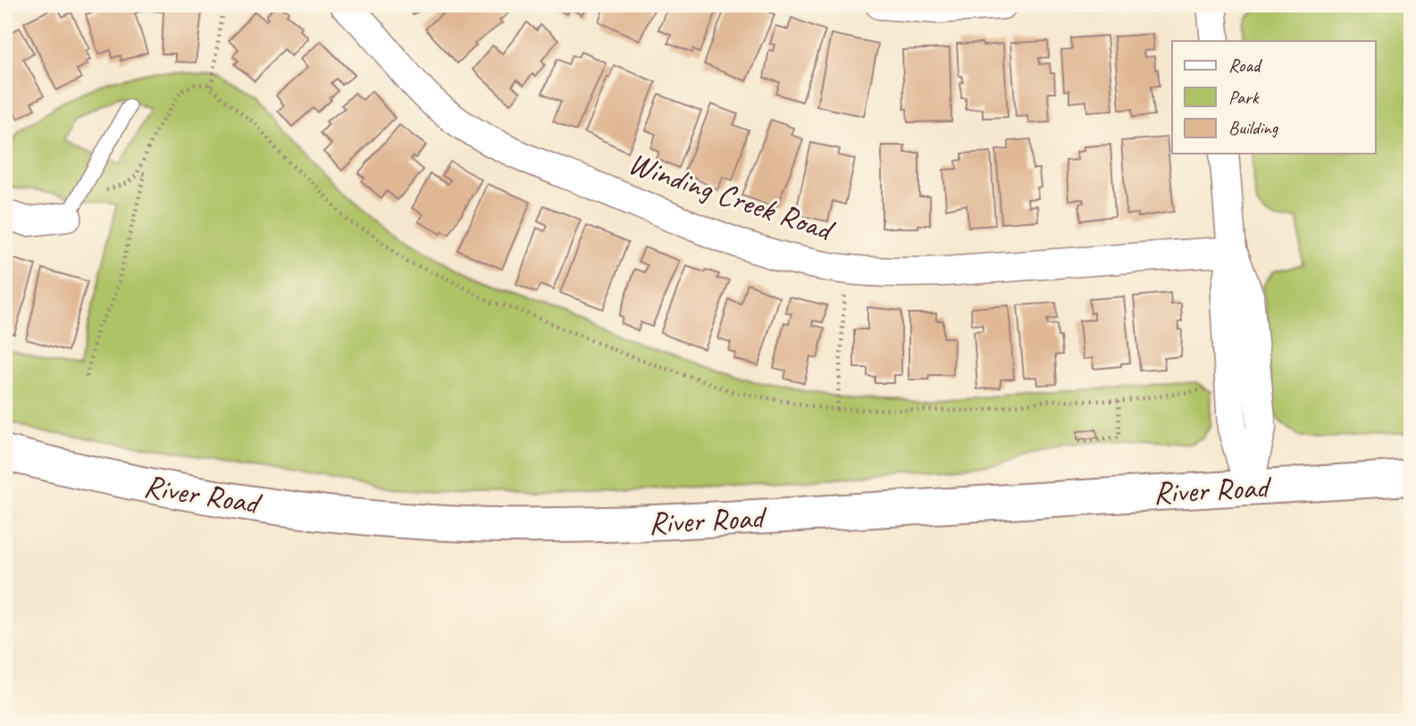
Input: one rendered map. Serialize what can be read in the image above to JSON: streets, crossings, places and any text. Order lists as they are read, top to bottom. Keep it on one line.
{"streets":{"main road":["River Road"],"street":["Winding Creek Road"]},"legend":["Road","Park","Building"]}
